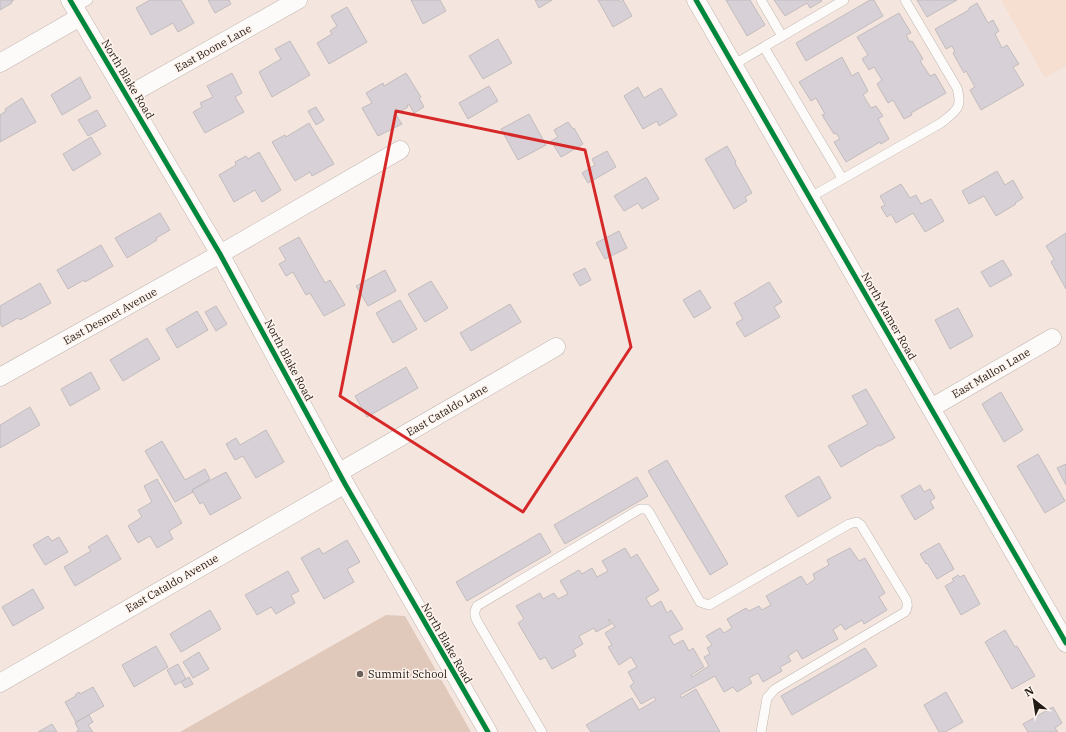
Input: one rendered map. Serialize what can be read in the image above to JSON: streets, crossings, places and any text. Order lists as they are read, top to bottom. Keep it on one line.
{"streets":{"street":["East Boone Lane","North Blake Road","East Desmet Avenue","North Mamer Road","East Mallon Lane","East Cataldo Lane","East Cataldo Avenue"]},"crossings":[["East Boone Lane","North Blake Road"],["North Blake Road","East Desmet Avenue"],["North Blake Road","East Cataldo Lane"],["North Blake Road","East Cataldo Avenue"],["North Mamer Road","East Mallon Lane"],["East Cataldo Lane","East Cataldo Avenue"]],"places":["Summit School"],"north":"top left"}
